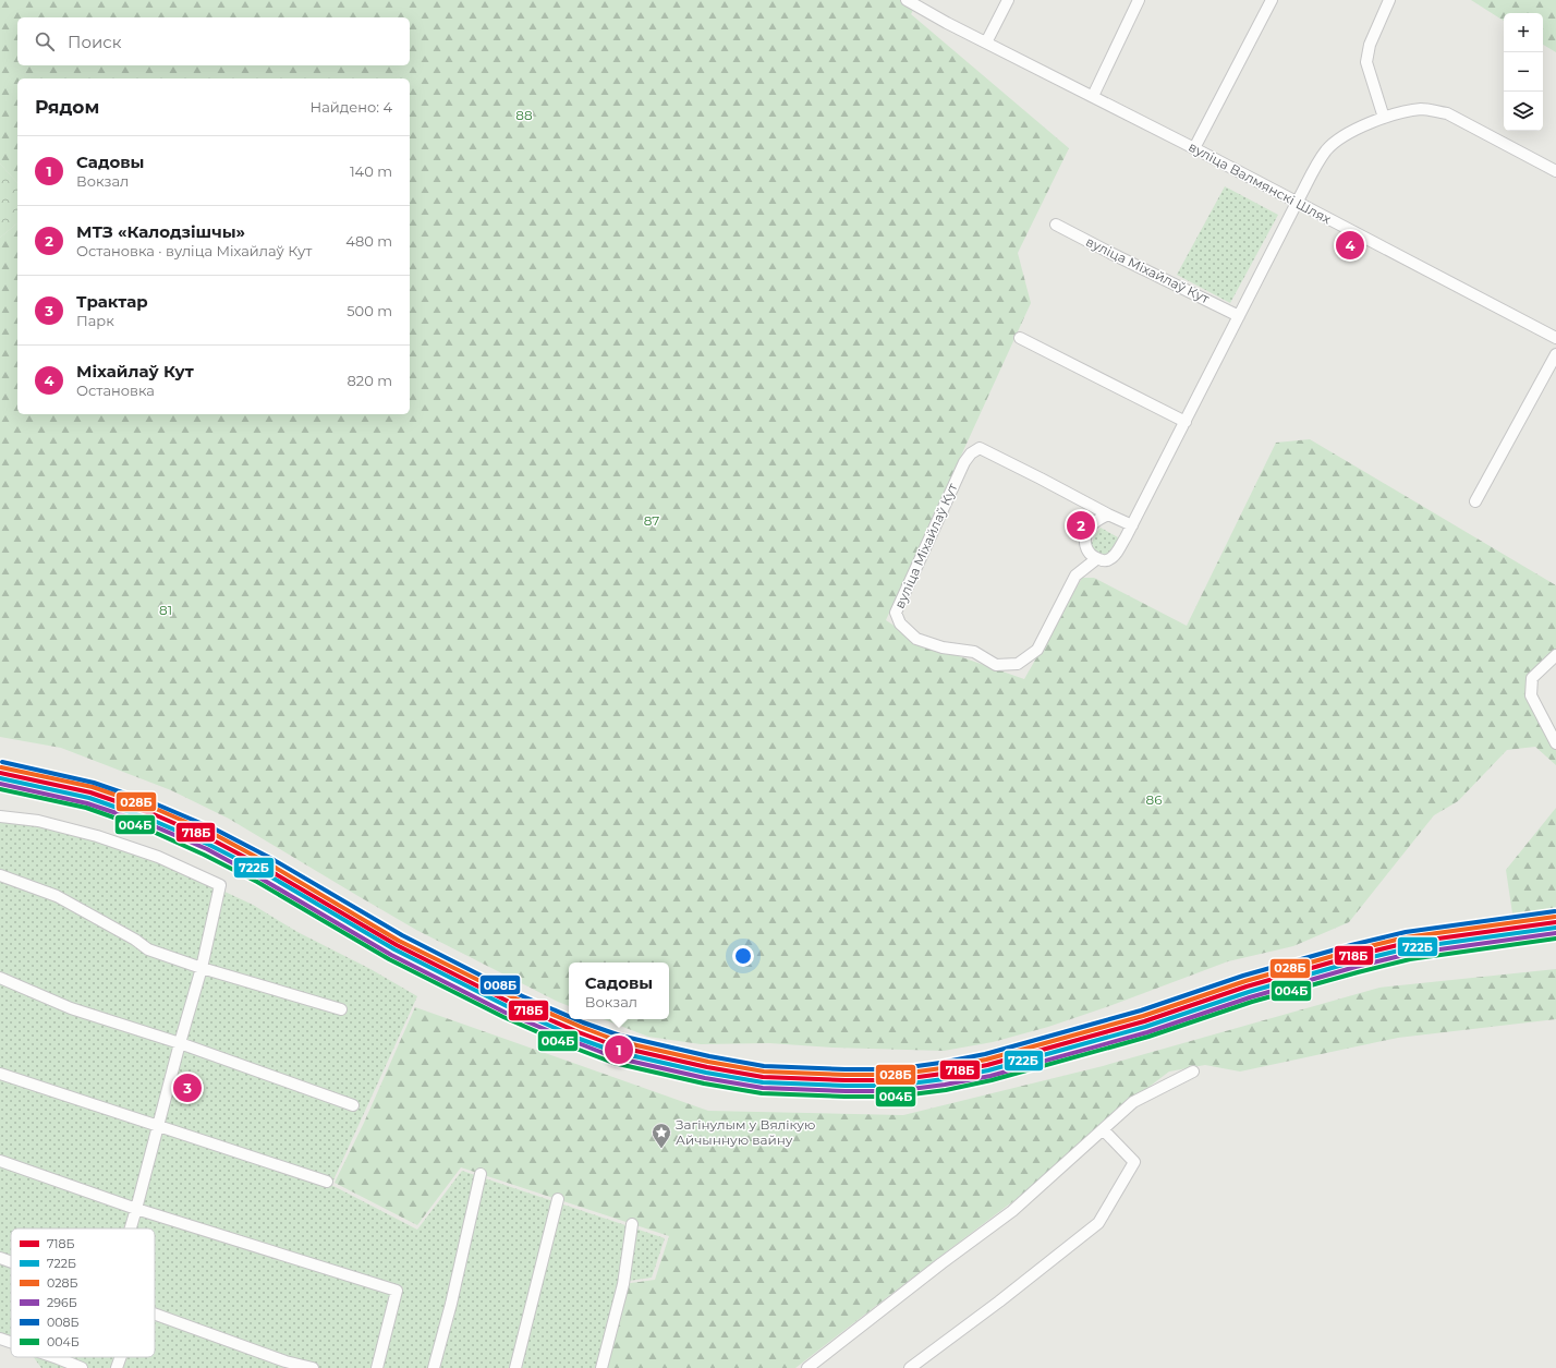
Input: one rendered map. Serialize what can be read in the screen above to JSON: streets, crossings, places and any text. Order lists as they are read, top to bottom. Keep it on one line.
{"streets":{"street":["вуліца Валмянскі Шлях","вуліца Міхайлаў Кут"]},"crossings":[["вуліца Валмянскі Шлях","вуліца Міхайлаў Кут"]],"parks":["88","87","81","86"],"places":{"place":["Загінулым у Вялікую Айчынную вайну"]},"lines":["transit line 008Б","transit line 028Б","transit line 718Б","transit line 722Б","transit line 296Б","transit line 004Б"],"legend":["718Б","722Б","028Б","296Б","008Б","004Б"],"page":{"map_buttons":["+","−"],"search":"Поиск","heading":["Рядом","Найдено: 4"],"list":[{"mark":"1","name":"Садовы","note":"Вокзал","value":"140 m"},{"mark":"2","name":"МТЗ «Калодзішчы»","note":"Остановка · вуліца Міхайлаў Кут","value":"480 m"},{"mark":"3","name":"Трактар","note":"Парк","value":"500 m"},{"mark":"4","name":"Міхайлаў Кут","note":"Остановка","value":"820 m"}],"pins":["4","2","1","3"],"popup":["Садовы","Вокзал"]}}
